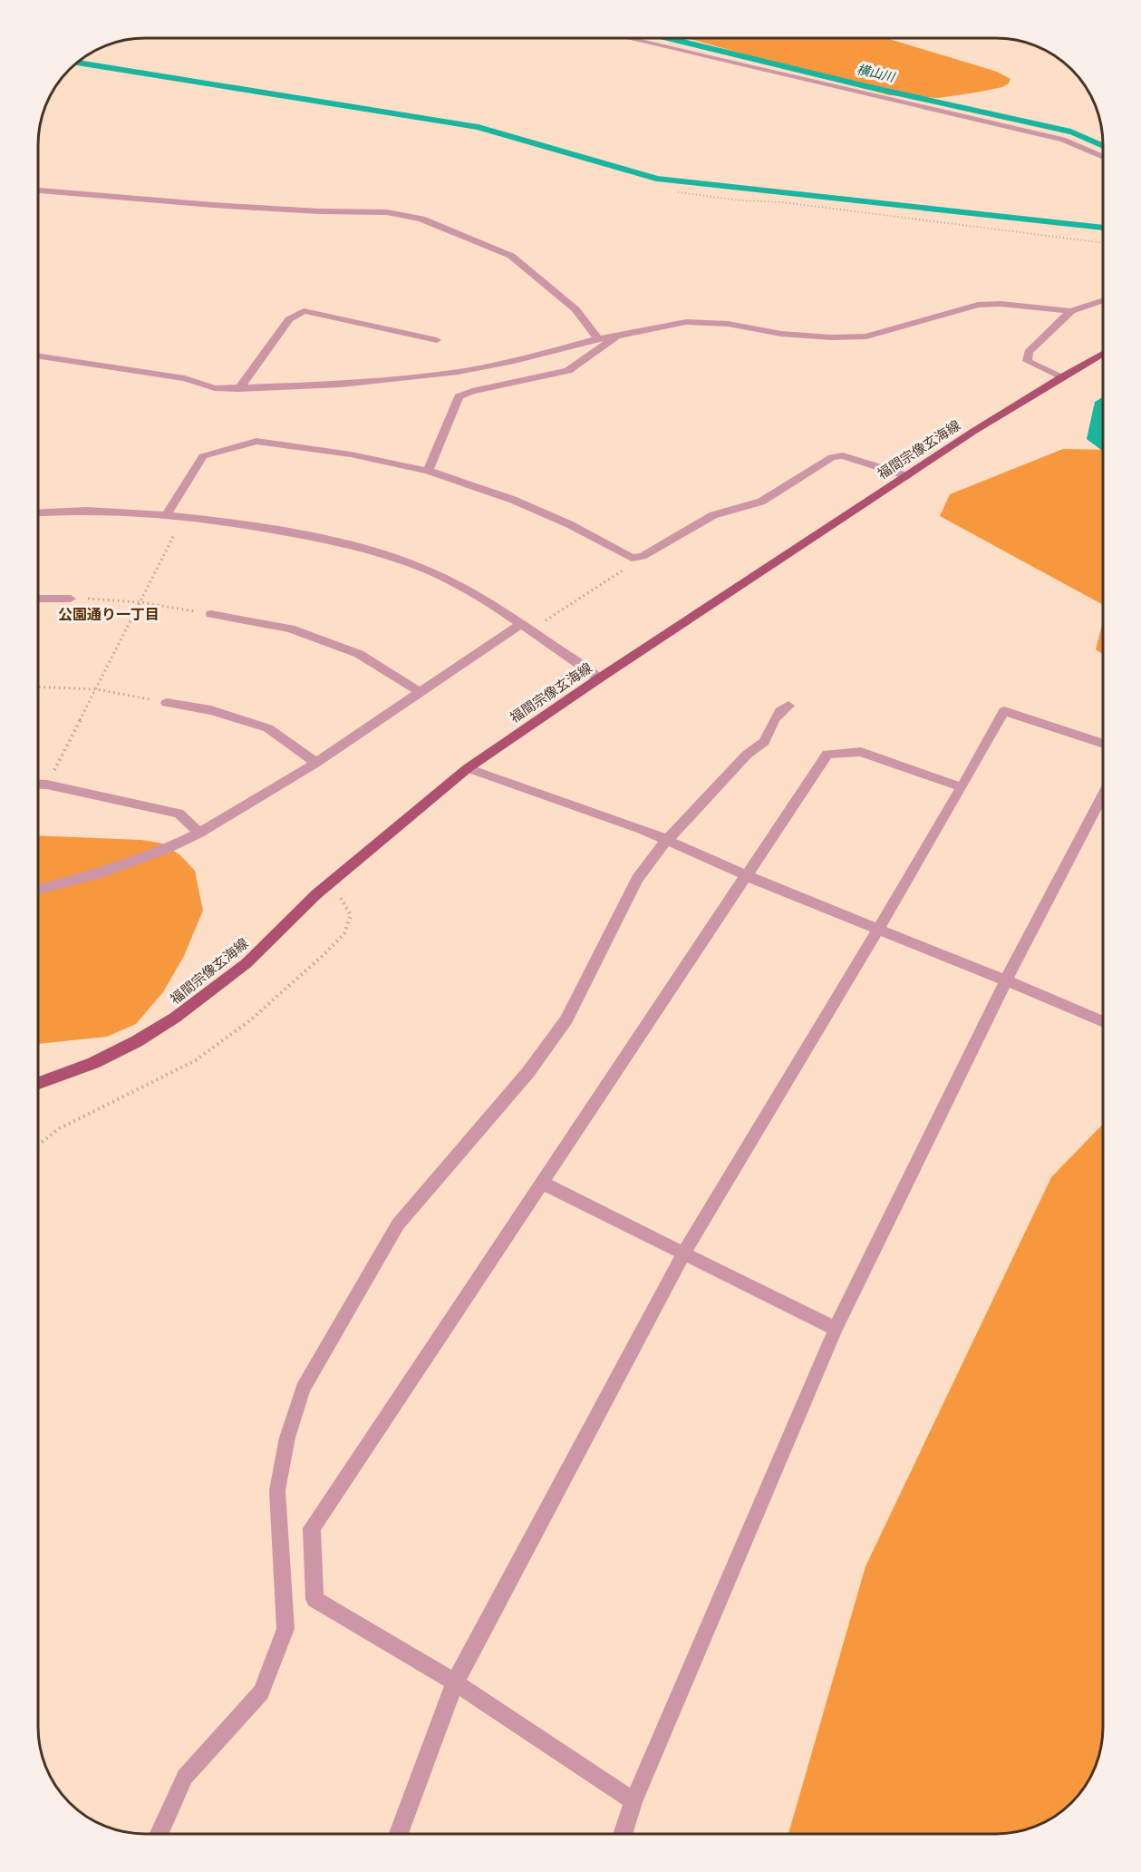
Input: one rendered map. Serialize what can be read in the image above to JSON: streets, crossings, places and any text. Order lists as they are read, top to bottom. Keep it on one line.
{"streets":{"main road":["福間宗像玄海線"]},"districts":["公園通り一丁目"],"water":["横山川"]}
